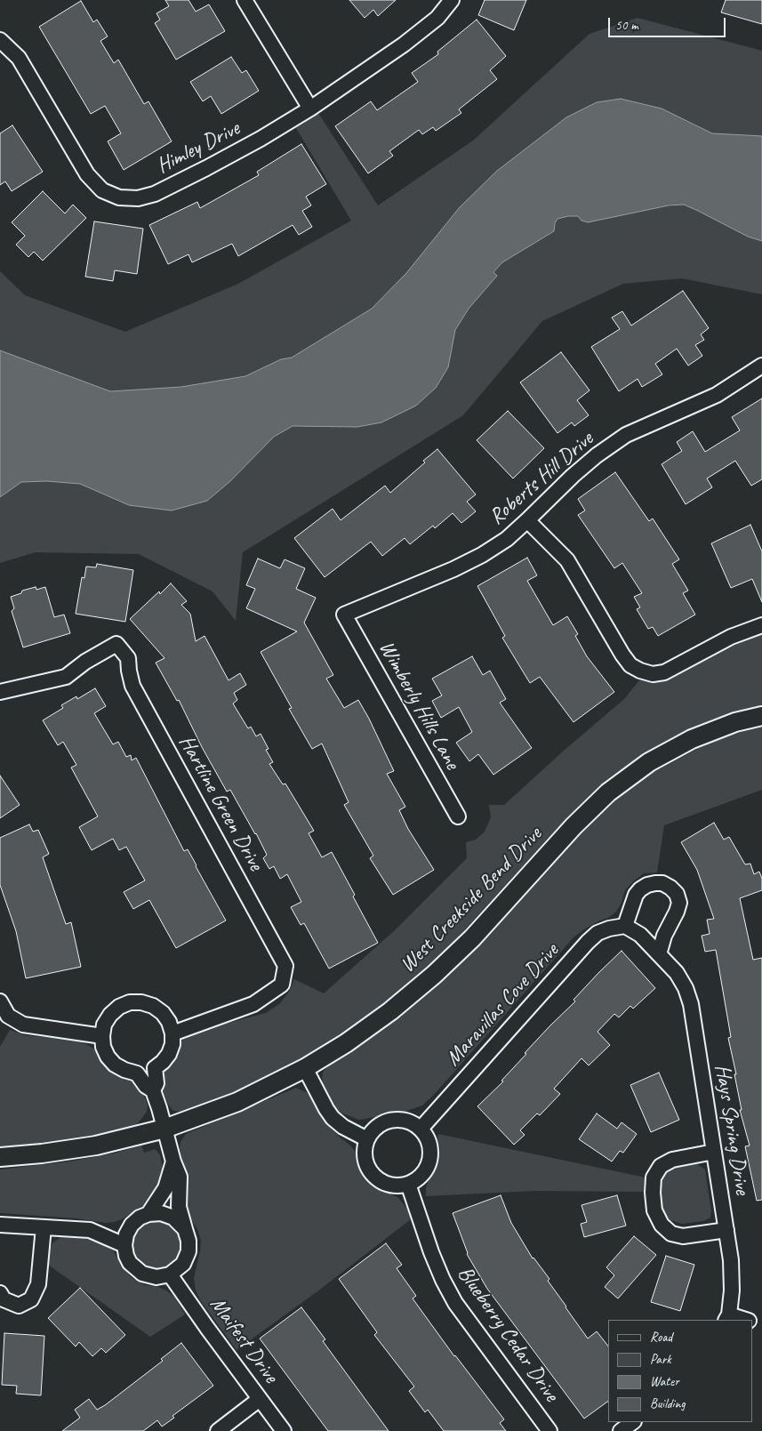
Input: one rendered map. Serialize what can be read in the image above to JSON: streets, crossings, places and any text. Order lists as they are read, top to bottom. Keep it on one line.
{"streets":{"street":["Himley Drive","Roberts Hill Drive","Wimberly Hills Lane","Hartline Green Drive","West Creekside Bend Drive","Maravillas Cove Drive","Hays Spring Drive","Blueberry Cedar Drive","Maifest Drive"]},"crossings":[["Roberts Hill Drive","Wimberly Hills Lane"],["Maravillas Cove Drive","Hays Spring Drive"],["Maravillas Cove Drive","Blueberry Cedar Drive"]],"legend":["Road","Park","Water","Building"],"scale_bar":"50 m"}
